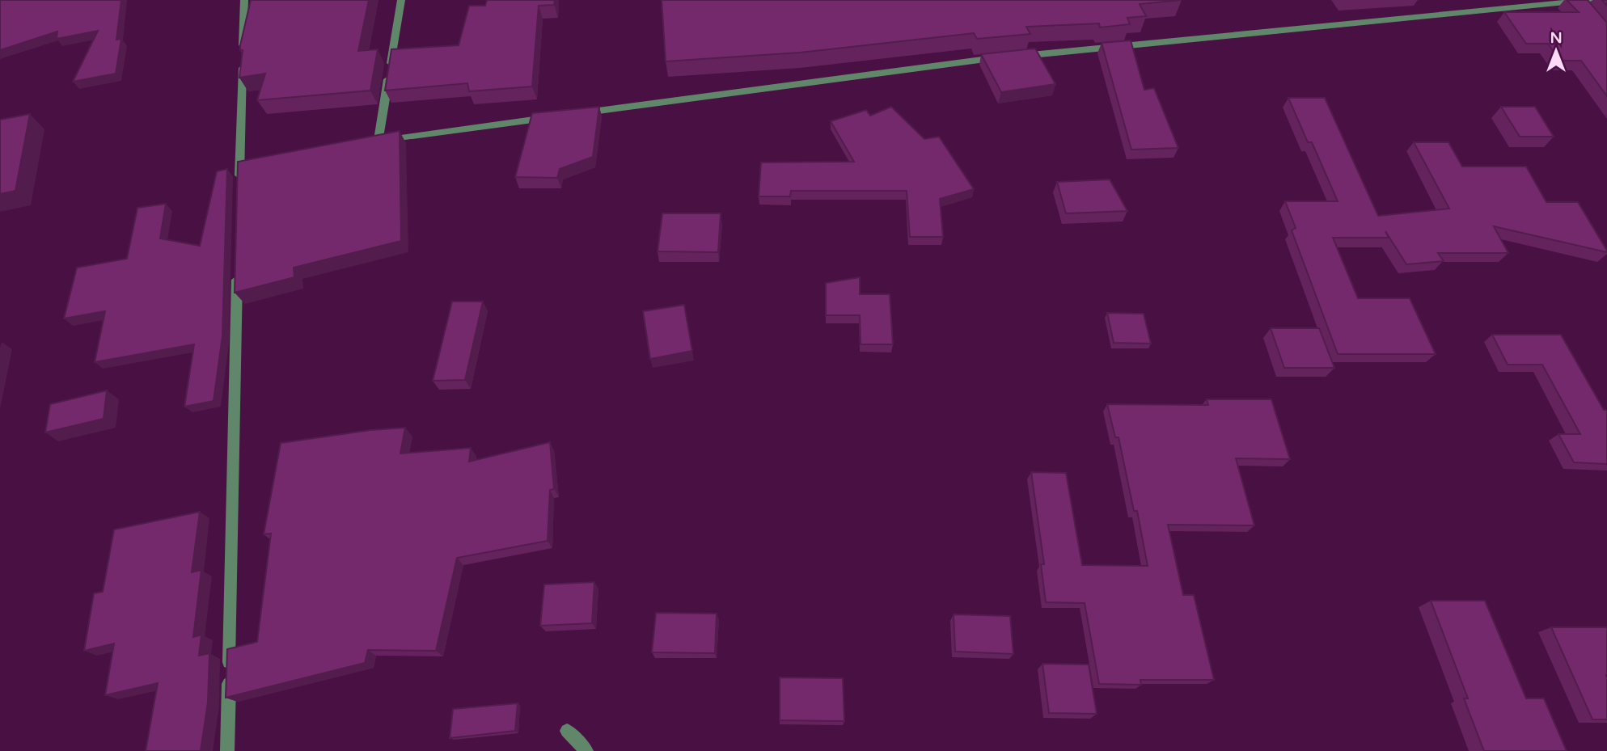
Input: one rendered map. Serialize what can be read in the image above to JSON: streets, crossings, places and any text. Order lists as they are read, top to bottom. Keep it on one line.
{"north":"top"}
